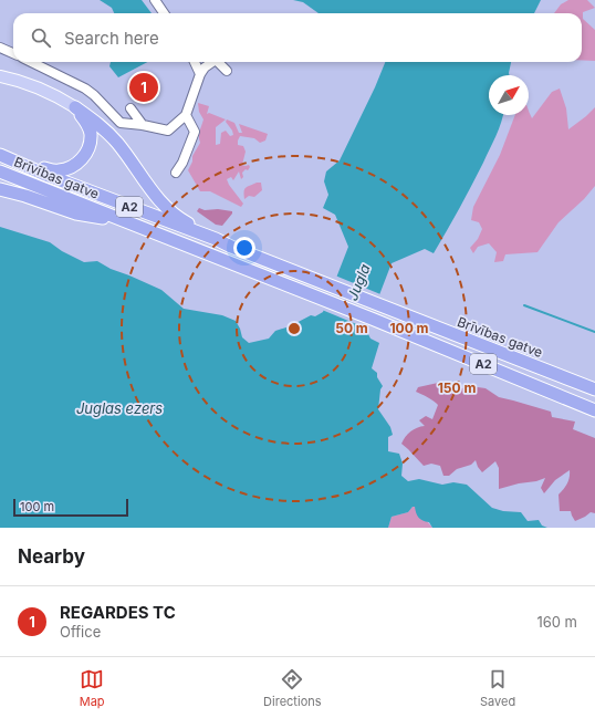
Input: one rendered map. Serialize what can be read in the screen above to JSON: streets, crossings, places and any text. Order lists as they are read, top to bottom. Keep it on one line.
{"streets":{"highway":["Brīvības gatve","A2"]},"water":["Jugla","Juglas ezers"],"scale_bar":"100 m","north":"top right","page":{"search":"Search here","pins":"1","scale":"100 m","heading":"Nearby","list":[{"mark":"1","name":"REGARDES TC","note":"Office","value":"160 m"}],"nav":["Map","Directions","Saved"]},"rings":["50 m","100 m","150 m"]}
